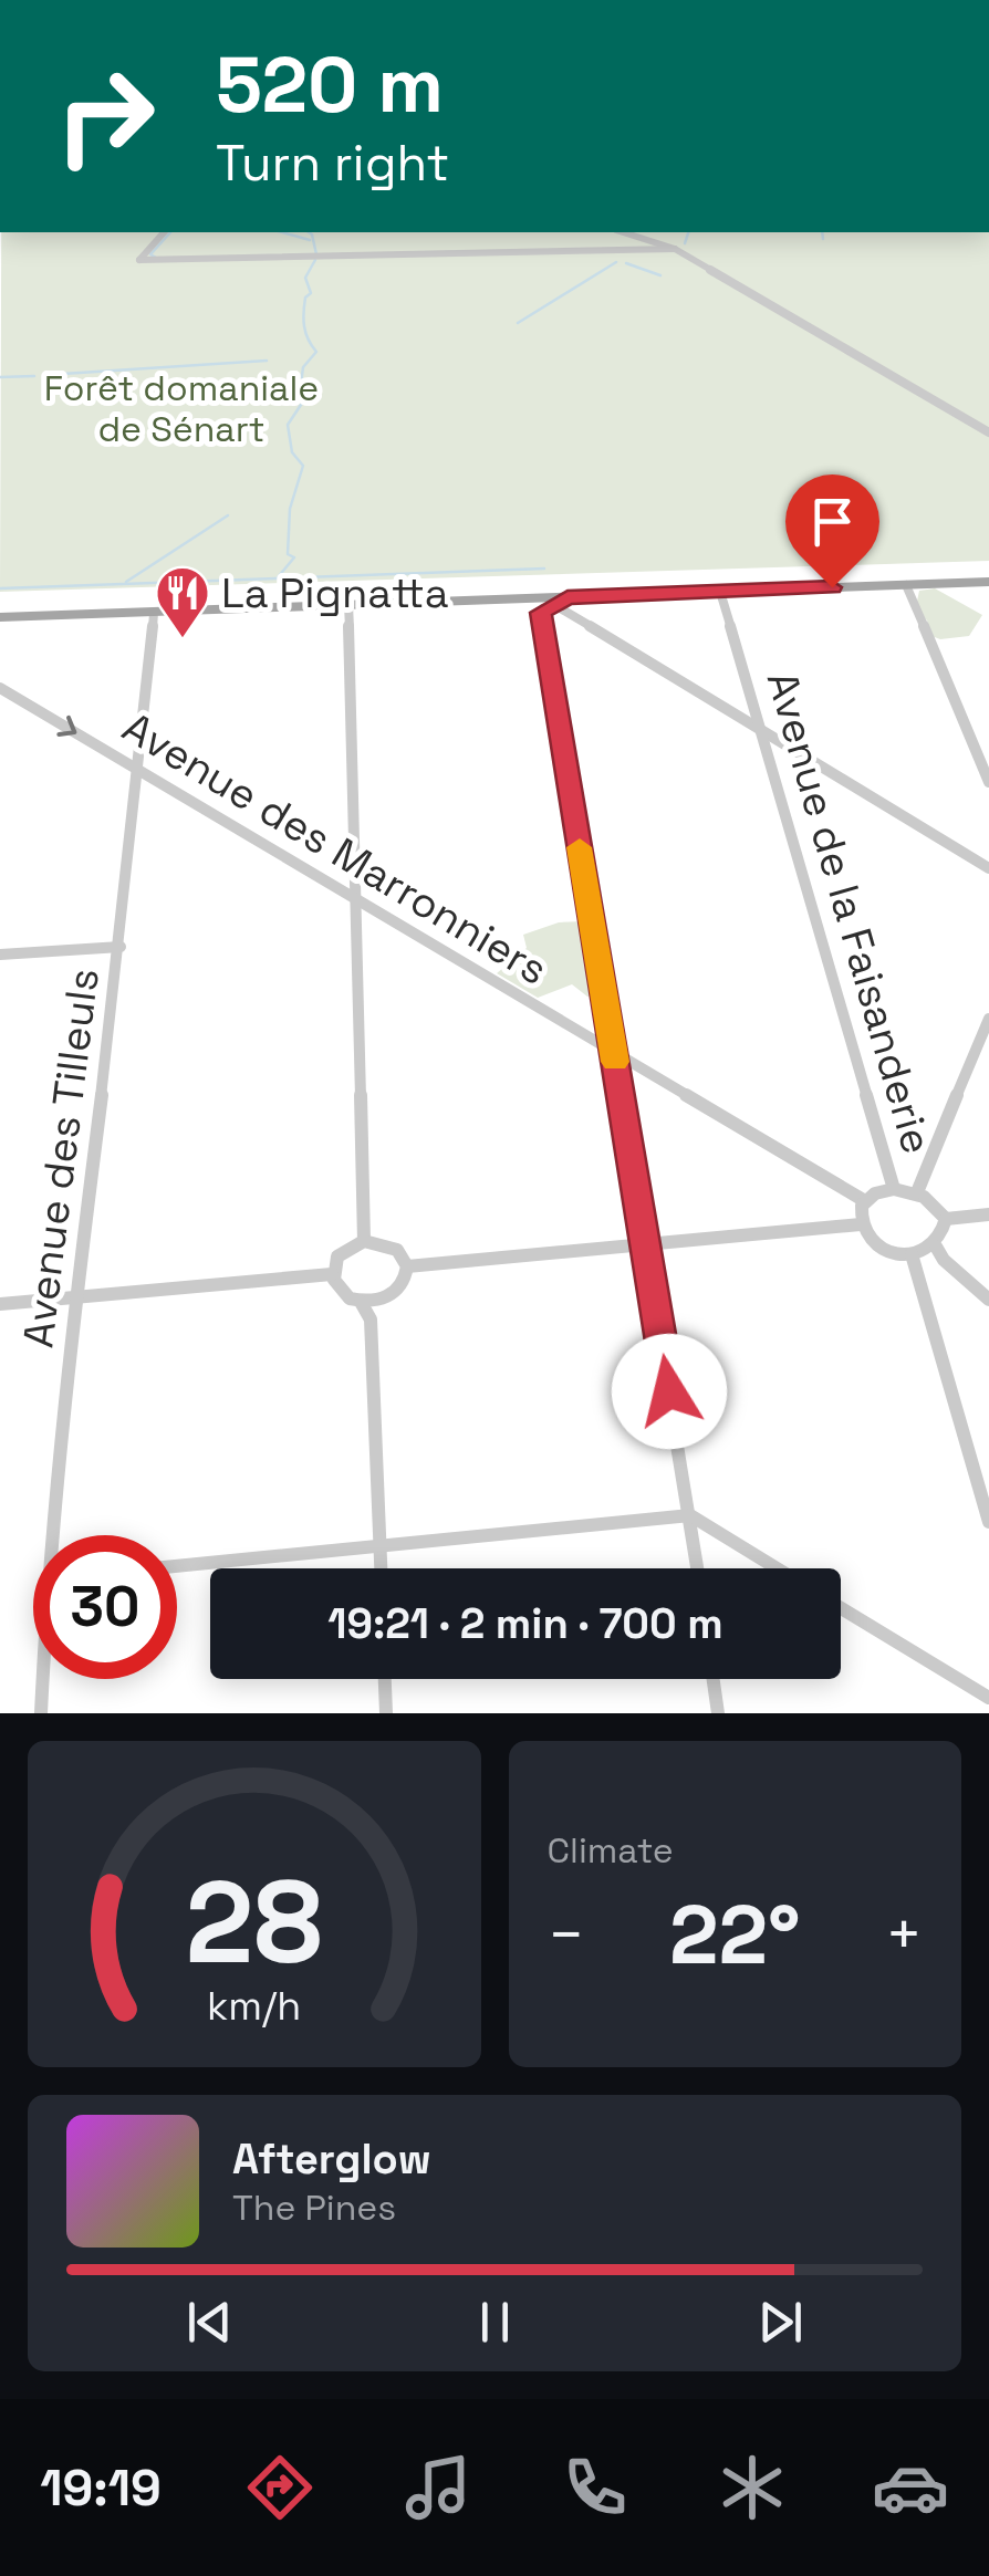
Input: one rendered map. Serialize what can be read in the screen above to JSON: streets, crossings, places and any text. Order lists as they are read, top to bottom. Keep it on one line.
{"streets":{"street":["Avenue des Marronniers","Avenue de la Faisanderie","Avenue des Tilleuls"]},"crossings":[["Avenue des Marronniers","Avenue de la Faisanderie"],["Avenue des Marronniers","Avenue des Tilleuls"]],"parks":["Forêt domaniale de Sénart"],"places":{"restaurant":["La Pignatta"]},"page":{"turn":["520 m","Turn right"],"limit":"30","trip":"19:21 · 2 min · 700 m","tile":"Climate","heat":["−","22°","+"],"song":["Afterglow","The Pines"],"tabs":"19:19","gauge":["28","km/h"]}}
